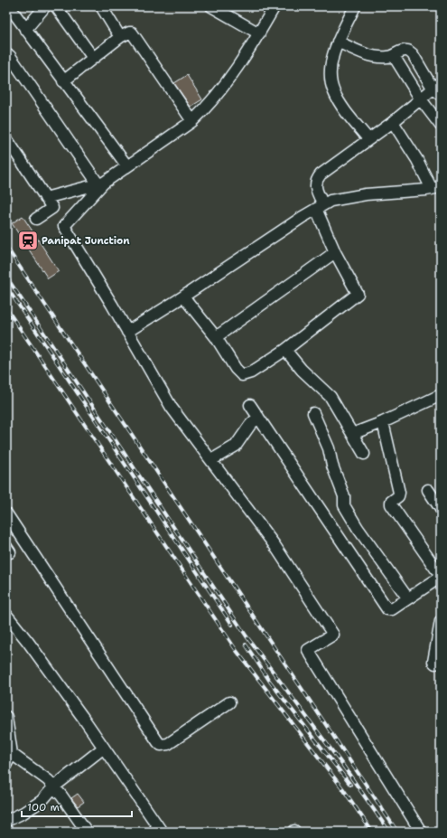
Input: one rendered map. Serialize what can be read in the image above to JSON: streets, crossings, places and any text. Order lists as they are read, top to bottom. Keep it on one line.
{"places":{"station":["Panipat Junction"]},"scale_bar":"100 m"}
